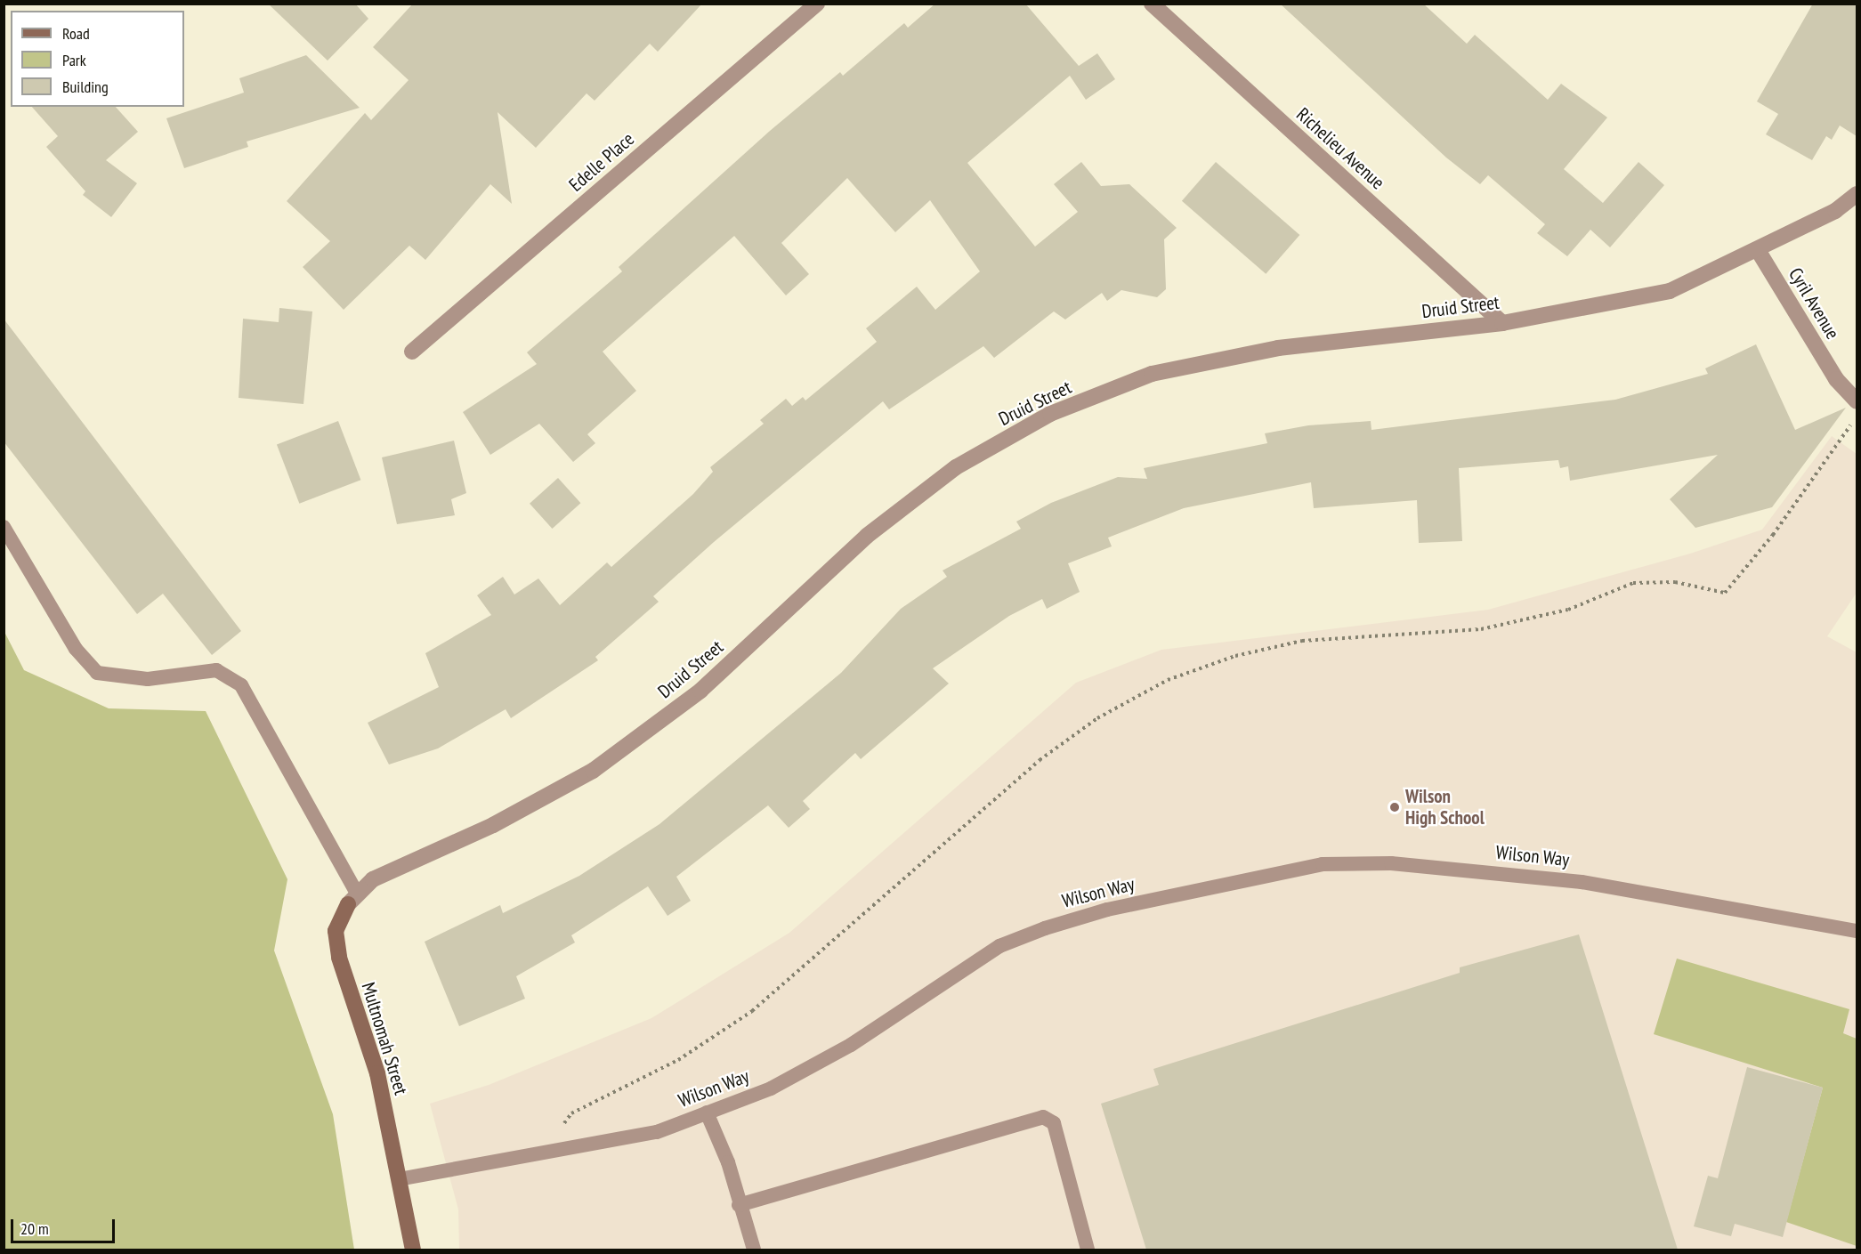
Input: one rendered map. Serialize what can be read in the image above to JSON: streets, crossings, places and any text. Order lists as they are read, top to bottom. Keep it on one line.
{"streets":{"street":["Richelieu Avenue","Edelle Place","Cyril Avenue","Druid Street","Multnomah Street"],"lane":["Wilson Way"]},"crossings":[["Richelieu Avenue","Druid Street"],["Cyril Avenue","Druid Street"],["Druid Street","Multnomah Street"],["Wilson Way","Multnomah Street"]],"places":["Wilson High School"],"legend":["Road","Park","Building"],"scale_bar":"20 m"}
